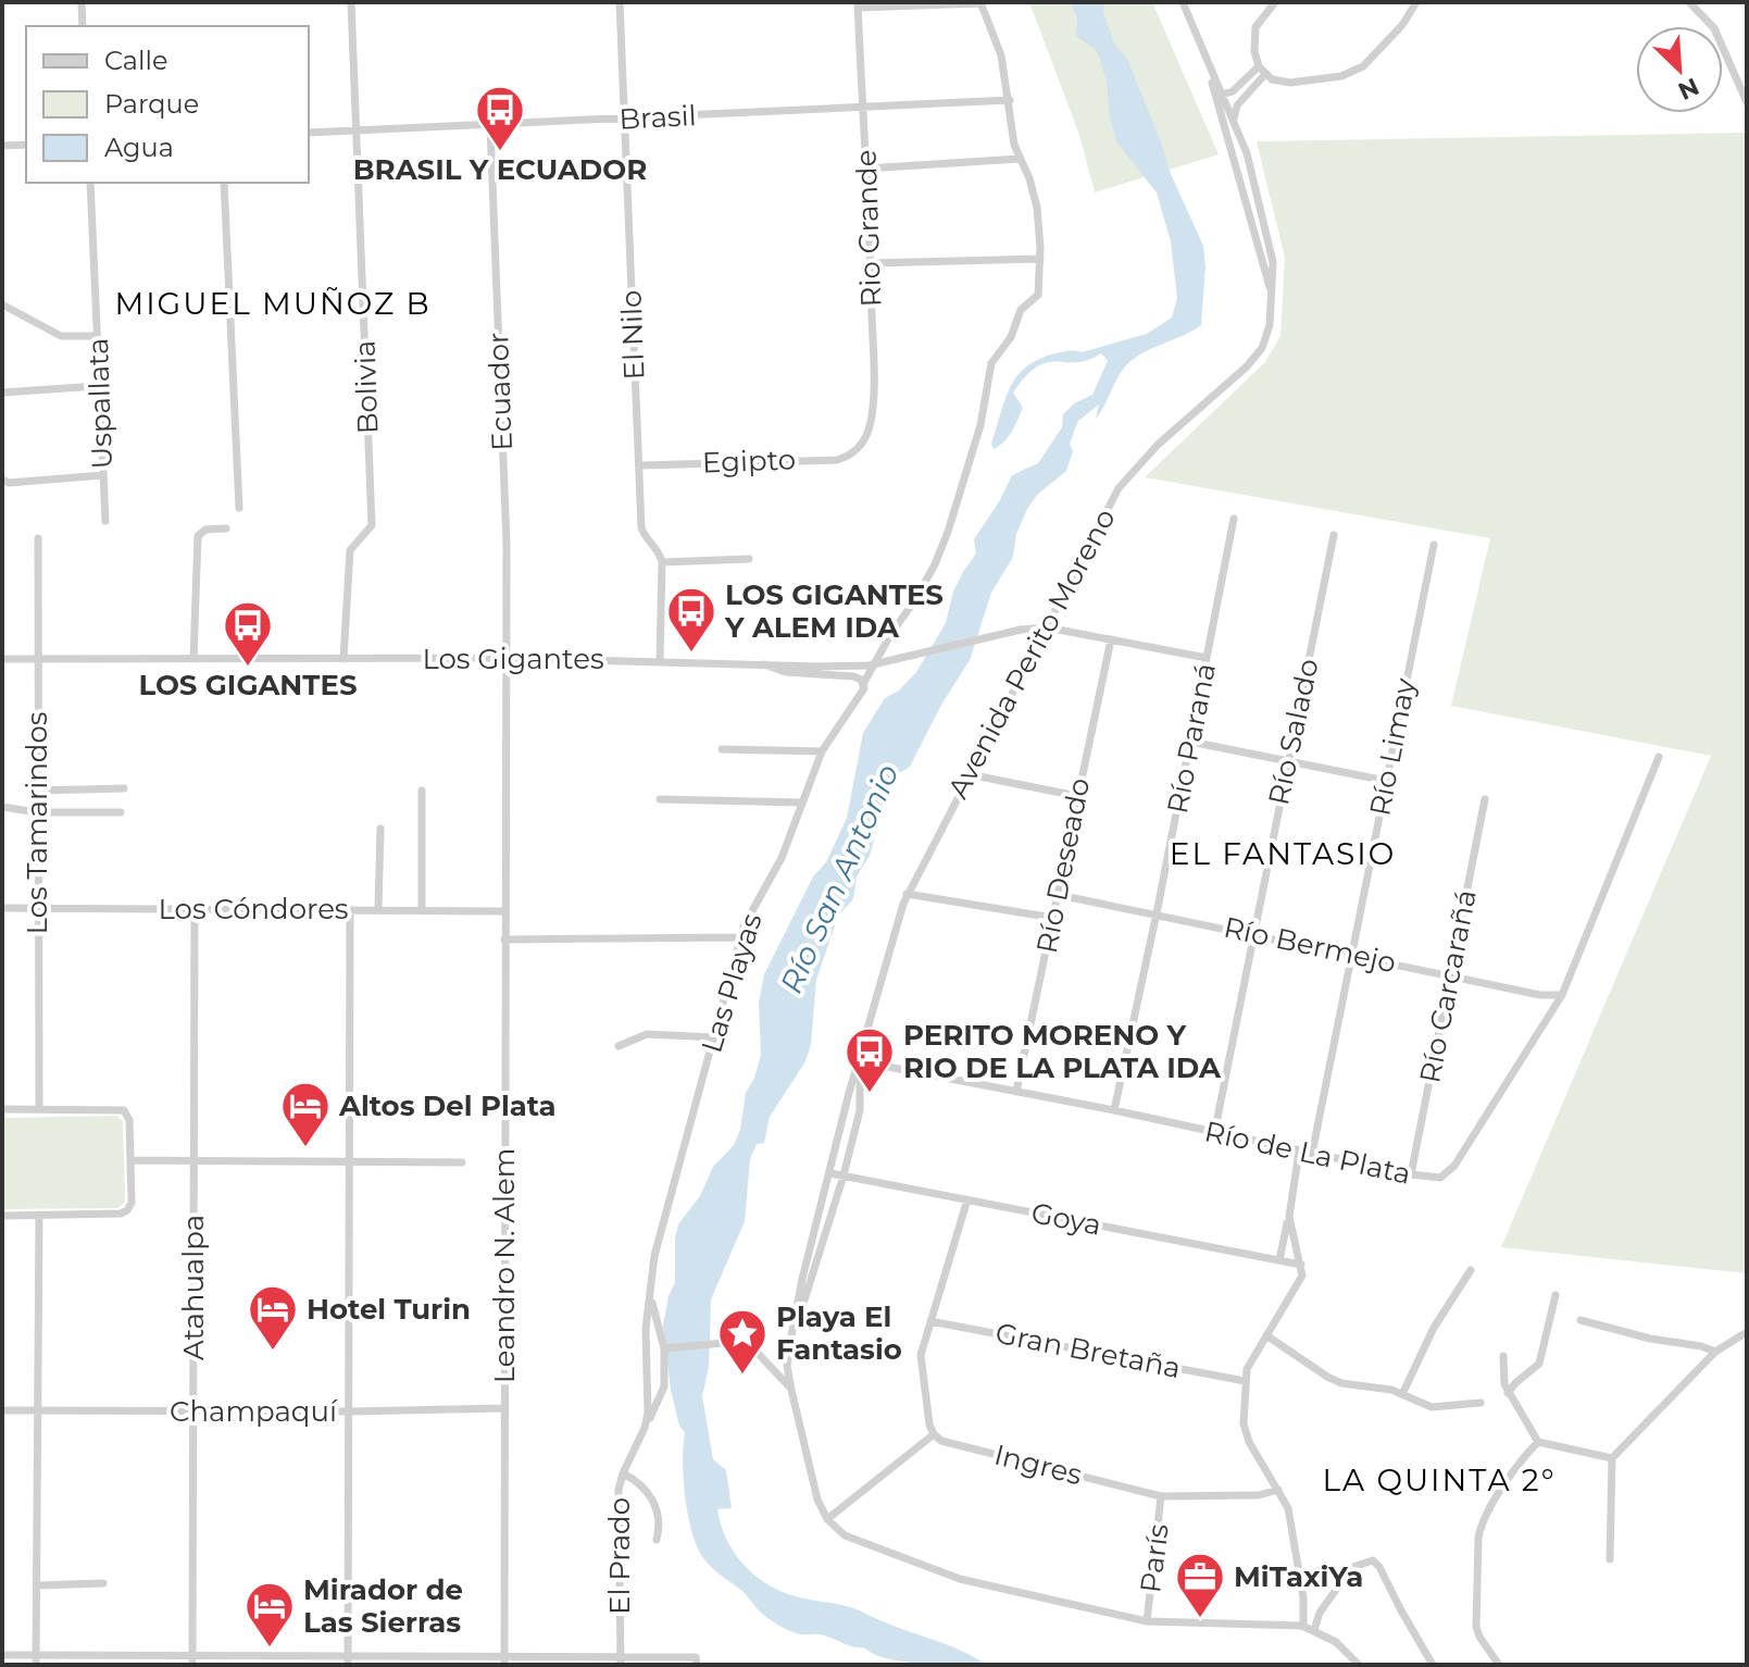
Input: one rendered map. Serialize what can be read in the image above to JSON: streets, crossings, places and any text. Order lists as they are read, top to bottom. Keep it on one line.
{"streets":{"street":["Brasil","Rio Grande","El Nilo","Bolivia","Ecuador","Uspallata","Egipto","Avenida Perito Moreno","Los Gigantes","Río Salado","Río Paraná","Río Limay","Los Tamarindos","Río Deseado","Los Cóndores","Río Bermejo","Las Playas","Río Carcarañá","Río de La Plata","Goya","Leandro N. Alem","Atahualpa","Gran Bretaña","Champaquí","Ingres","El Prado","París"]},"crossings":[["Brasil","Rio Grande"],["Brasil","El Nilo"],["Brasil","Bolivia"],["Brasil","Ecuador"],["Brasil","Las Playas"],["Rio Grande","Egipto"],["El Nilo","Egipto"],["Bolivia","Los Gigantes"],["Ecuador","Los Gigantes"],["Ecuador","Leandro N. Alem"],["Avenida Perito Moreno","Los Gigantes"],["Avenida Perito Moreno","Río de La Plata"],["Avenida Perito Moreno","Goya"],["Los Gigantes","Río Paraná"],["Los Gigantes","Los Tamarindos"],["Los Gigantes","Río Deseado"],["Los Gigantes","Leandro N. Alem"],["Río Salado","Río Bermejo"],["Río Salado","Río de La Plata"],["Río Paraná","Río Bermejo"],["Río Paraná","Río de La Plata"],["Río Limay","Río Bermejo"],["Río Limay","Río de La Plata"],["Los Tamarindos","Los Cóndores"],["Río Deseado","Río Bermejo"],["Río Deseado","Río de La Plata"],["Los Cóndores","Leandro N. Alem"],["Los Cóndores","Atahualpa"],["Río Bermejo","Río Carcarañá"],["Río Bermejo","Río de La Plata"],["Las Playas","El Prado"],["Río Carcarañá","Río de La Plata"],["Leandro N. Alem","Champaquí"],["Atahualpa","Champaquí"],["Ingres","París"]],"districts":["MIGUEL MUÑOZ B","EL FANTASIO","LA QUINTA 2°"],"water":["Río San Antonio"],"places":{"bus stop":["BRASIL Y ECUADOR","LOS GIGANTES Y ALEM IDA","LOS GIGANTES","PERITO MORENO Y RIO DE LA PLATA IDA"],"hotel":["Altos Del Plata","Hotel Turin","Mirador de Las Sierras"],"place":["Playa El Fantasio"],"office":["MiTaxiYa"]},"legend":["Calle","Parque","Agua"],"north":"bottom right"}
